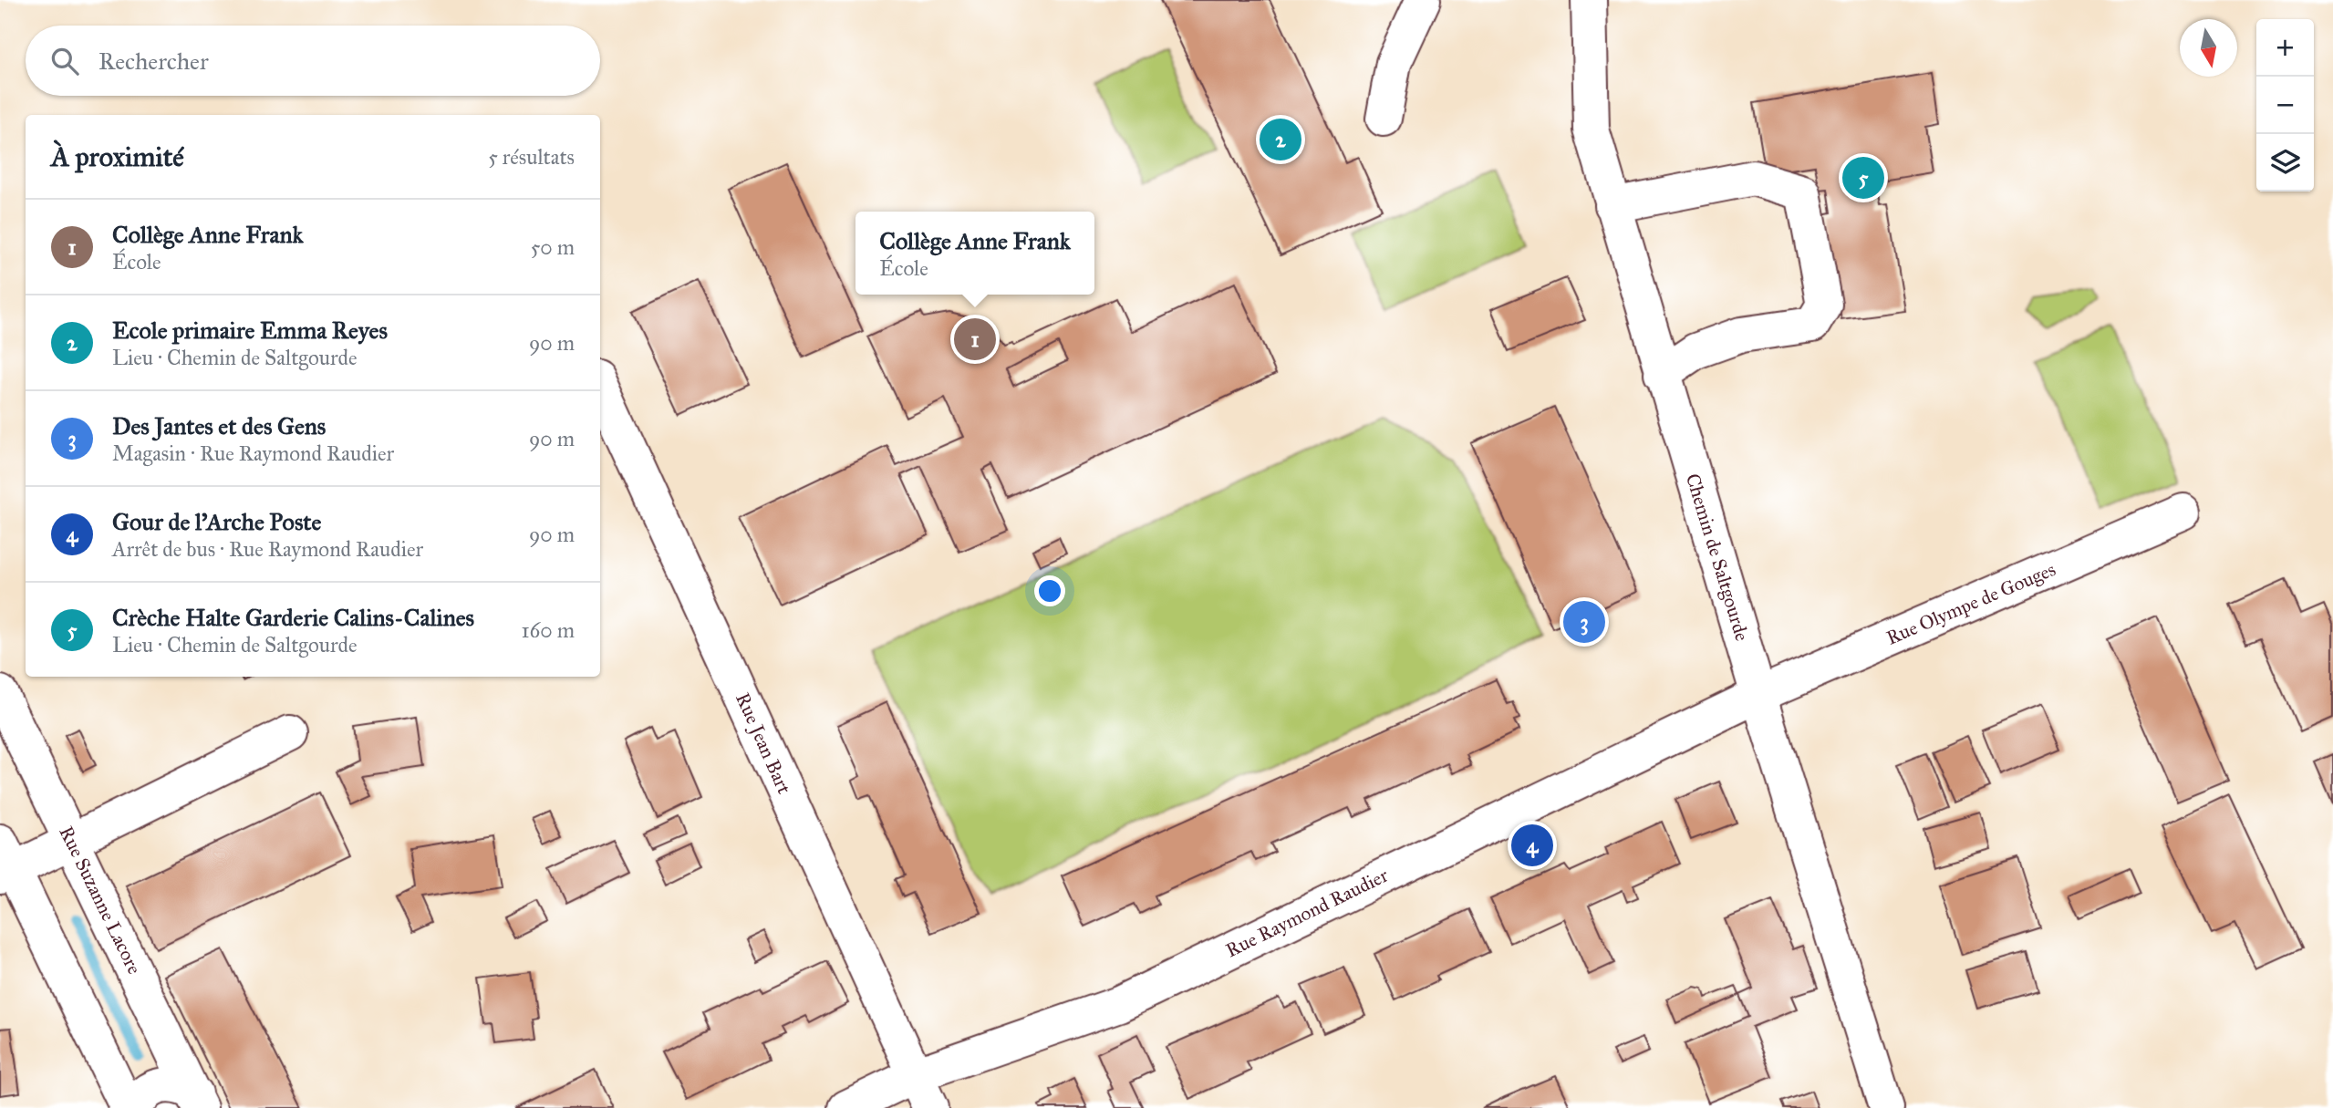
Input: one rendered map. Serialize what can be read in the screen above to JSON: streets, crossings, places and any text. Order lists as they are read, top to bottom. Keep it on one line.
{"streets":{"street":["Chemin de Saltgourde","Rue Olympe de Gouges","Rue Jean Bart","Rue Suzanne Lacore","Rue Raymond Raudier"]},"crossings":[["Chemin de Saltgourde","Rue Olympe de Gouges"],["Chemin de Saltgourde","Rue Raymond Raudier"],["Rue Olympe de Gouges","Rue Raymond Raudier"],["Rue Jean Bart","Rue Raymond Raudier"]],"north":"bottom","page":{"map_buttons":["+","−"],"search":"Rechercher","pins":["2","5","1","3","4"],"heading":["À proximité","5 résultats"],"list":[{"mark":"1","name":"Collège Anne Frank","note":"École","value":"50 m"},{"mark":"2","name":"Ecole primaire Emma Reyes","note":"Lieu · Chemin de Saltgourde","value":"90 m"},{"mark":"3","name":"Des Jantes et des Gens","note":"Magasin · Rue Raymond Raudier","value":"90 m"},{"mark":"4","name":"Gour de l'Arche Poste","note":"Arrêt de bus · Rue Raymond Raudier","value":"90 m"},{"mark":"5","name":"Crèche Halte Garderie Calins-Calines","note":"Lieu · Chemin de Saltgourde","value":"160 m"}],"popup":["Collège Anne Frank","École"]}}
